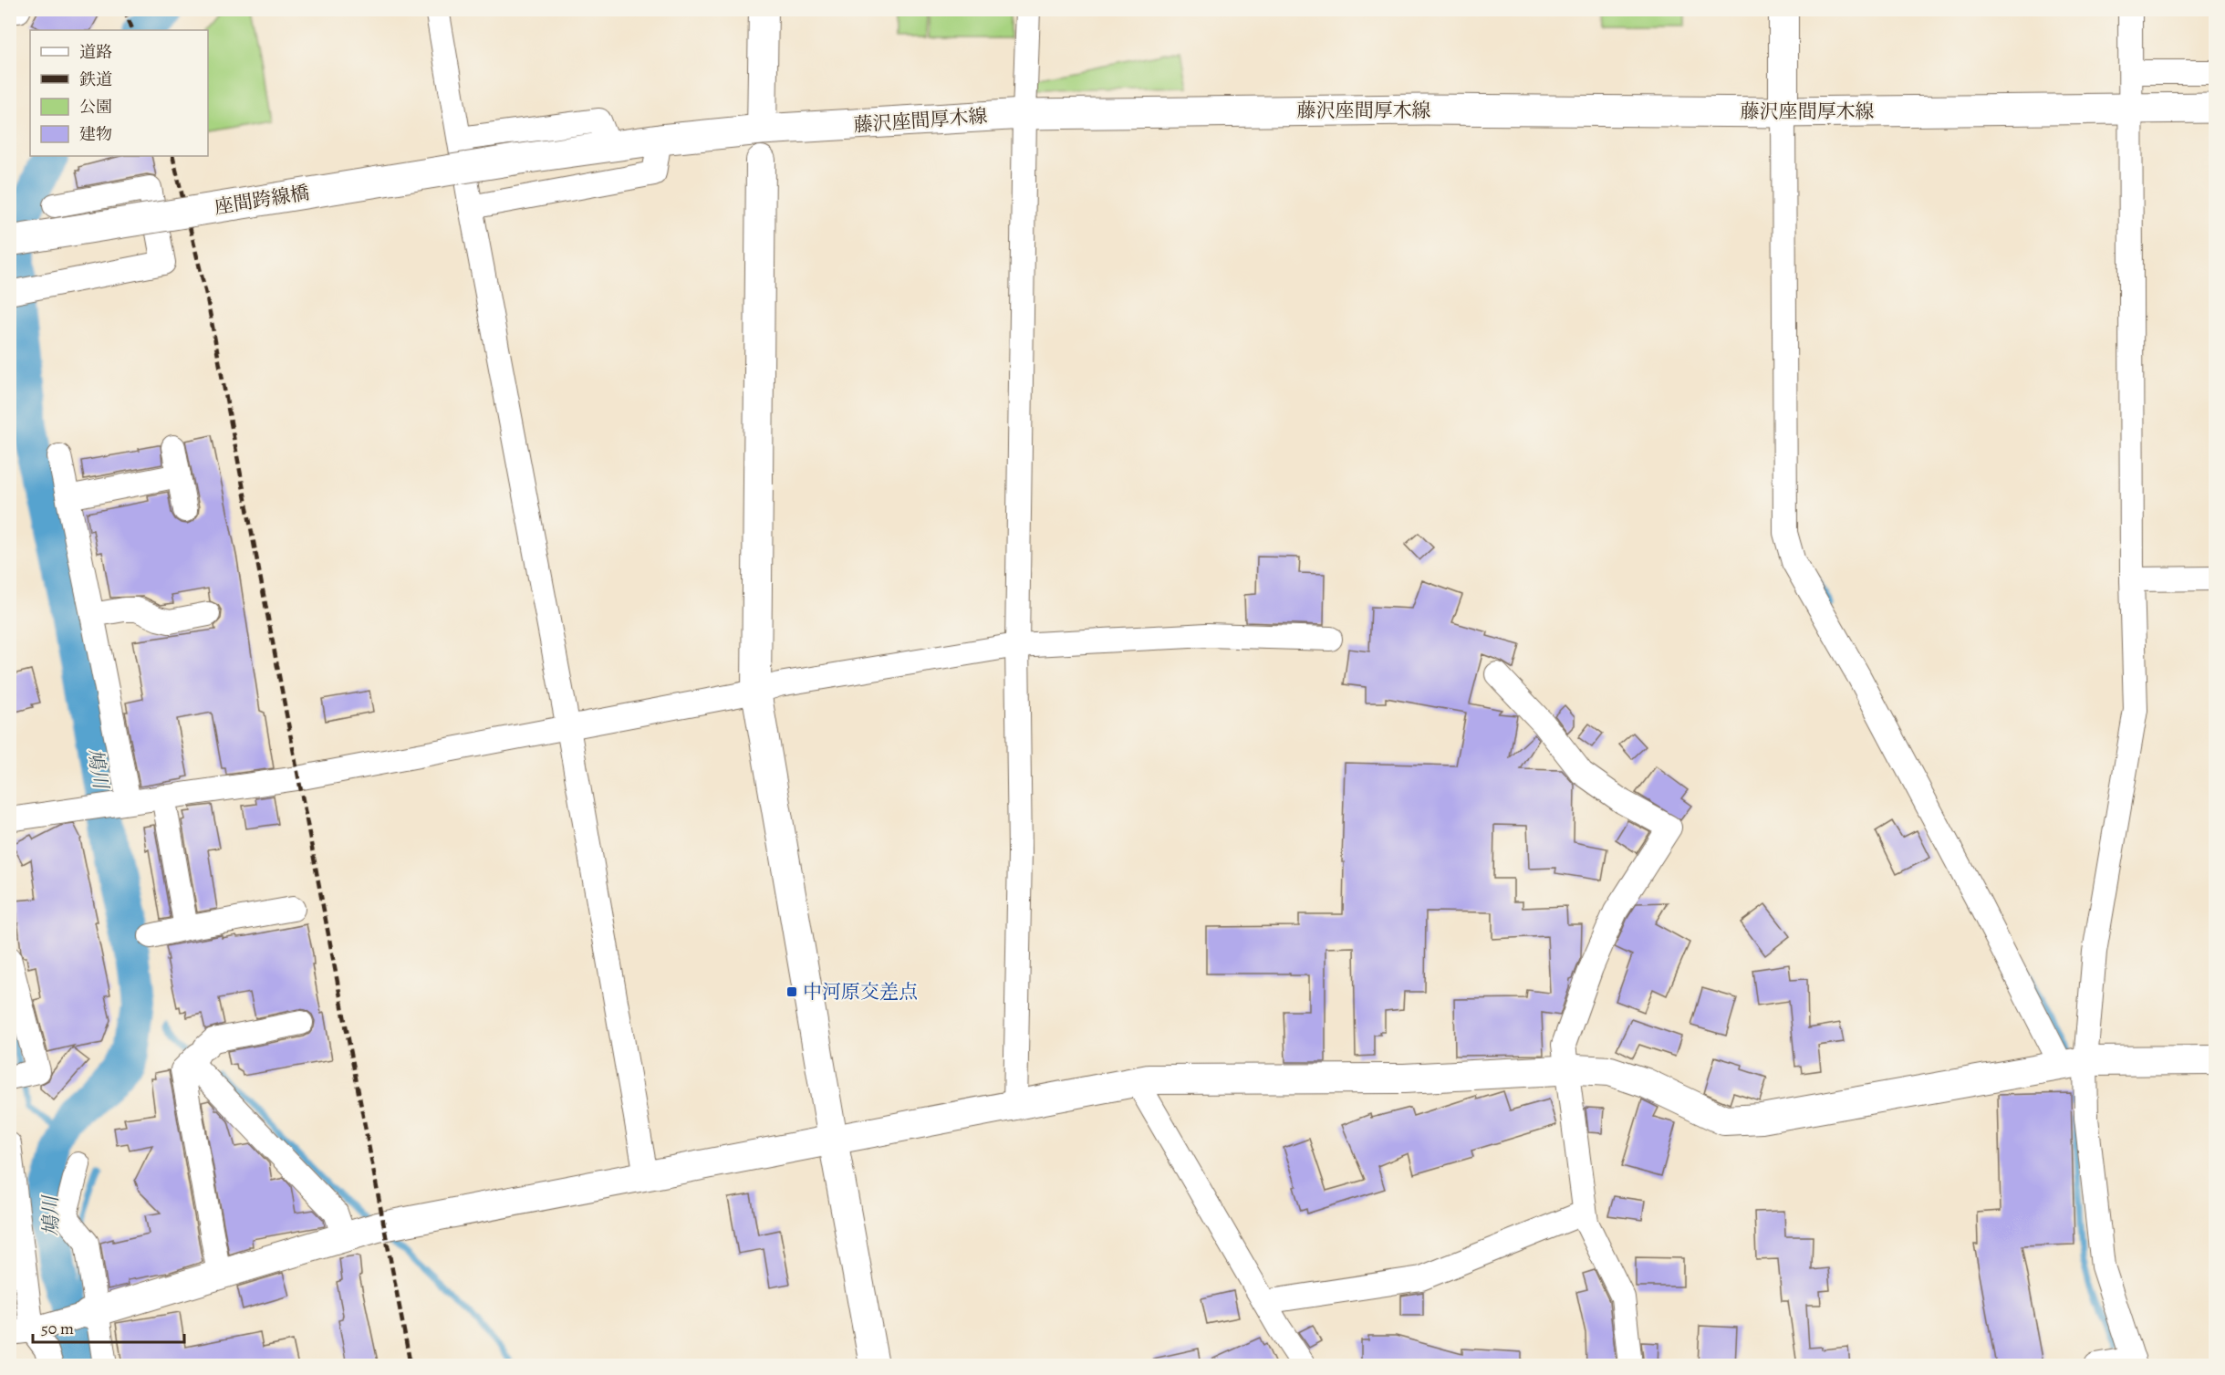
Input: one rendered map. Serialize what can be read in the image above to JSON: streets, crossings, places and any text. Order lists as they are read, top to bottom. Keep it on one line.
{"streets":{"main road":["藤沢座間厚木線","座間跨線橋"]},"crossings":[["藤沢座間厚木線","座間跨線橋"]],"water":["鳩川"],"places":{"transit":["中河原交差点"]},"legend":["道路","鉄道","公園","建物"],"scale_bar":"50 m"}
